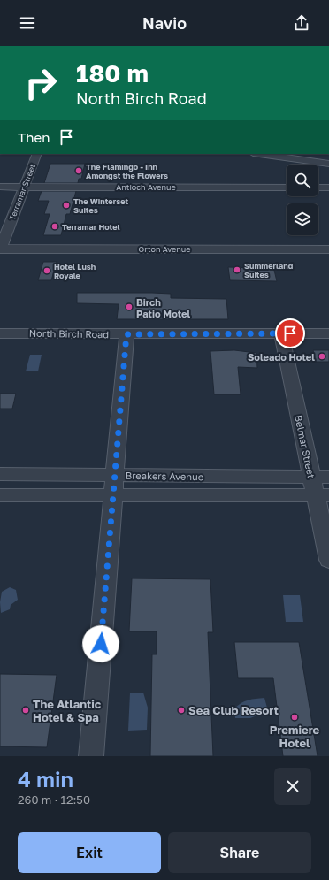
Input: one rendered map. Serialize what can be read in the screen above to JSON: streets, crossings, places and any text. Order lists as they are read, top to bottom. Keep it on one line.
{"streets":{"street":["Antioch Avenue","Terramar Street","Orton Avenue","North Birch Road","Belmar Street","Breakers Avenue"]},"crossings":[["Antioch Avenue","Terramar Street"],["Terramar Street","Orton Avenue"],["North Birch Road","Belmar Street"],["Belmar Street","Breakers Avenue"]],"places":["The Flamingo - Inn Amongst the Flowers","The Winterset Suites","Terramar Hotel","Summerland Suites","Hotel Lush Royale","Birch Patio Motel","Soleado Hotel","The Atlantic Hotel & Spa","Sea Club Resort","Premiere Hotel"],"page":{"header":"Navio","turn":["180 m","North Birch Road"],"then":"Then","heading":["4 min","260 m · 12:50"],"buttons":["Exit","Share"]}}
